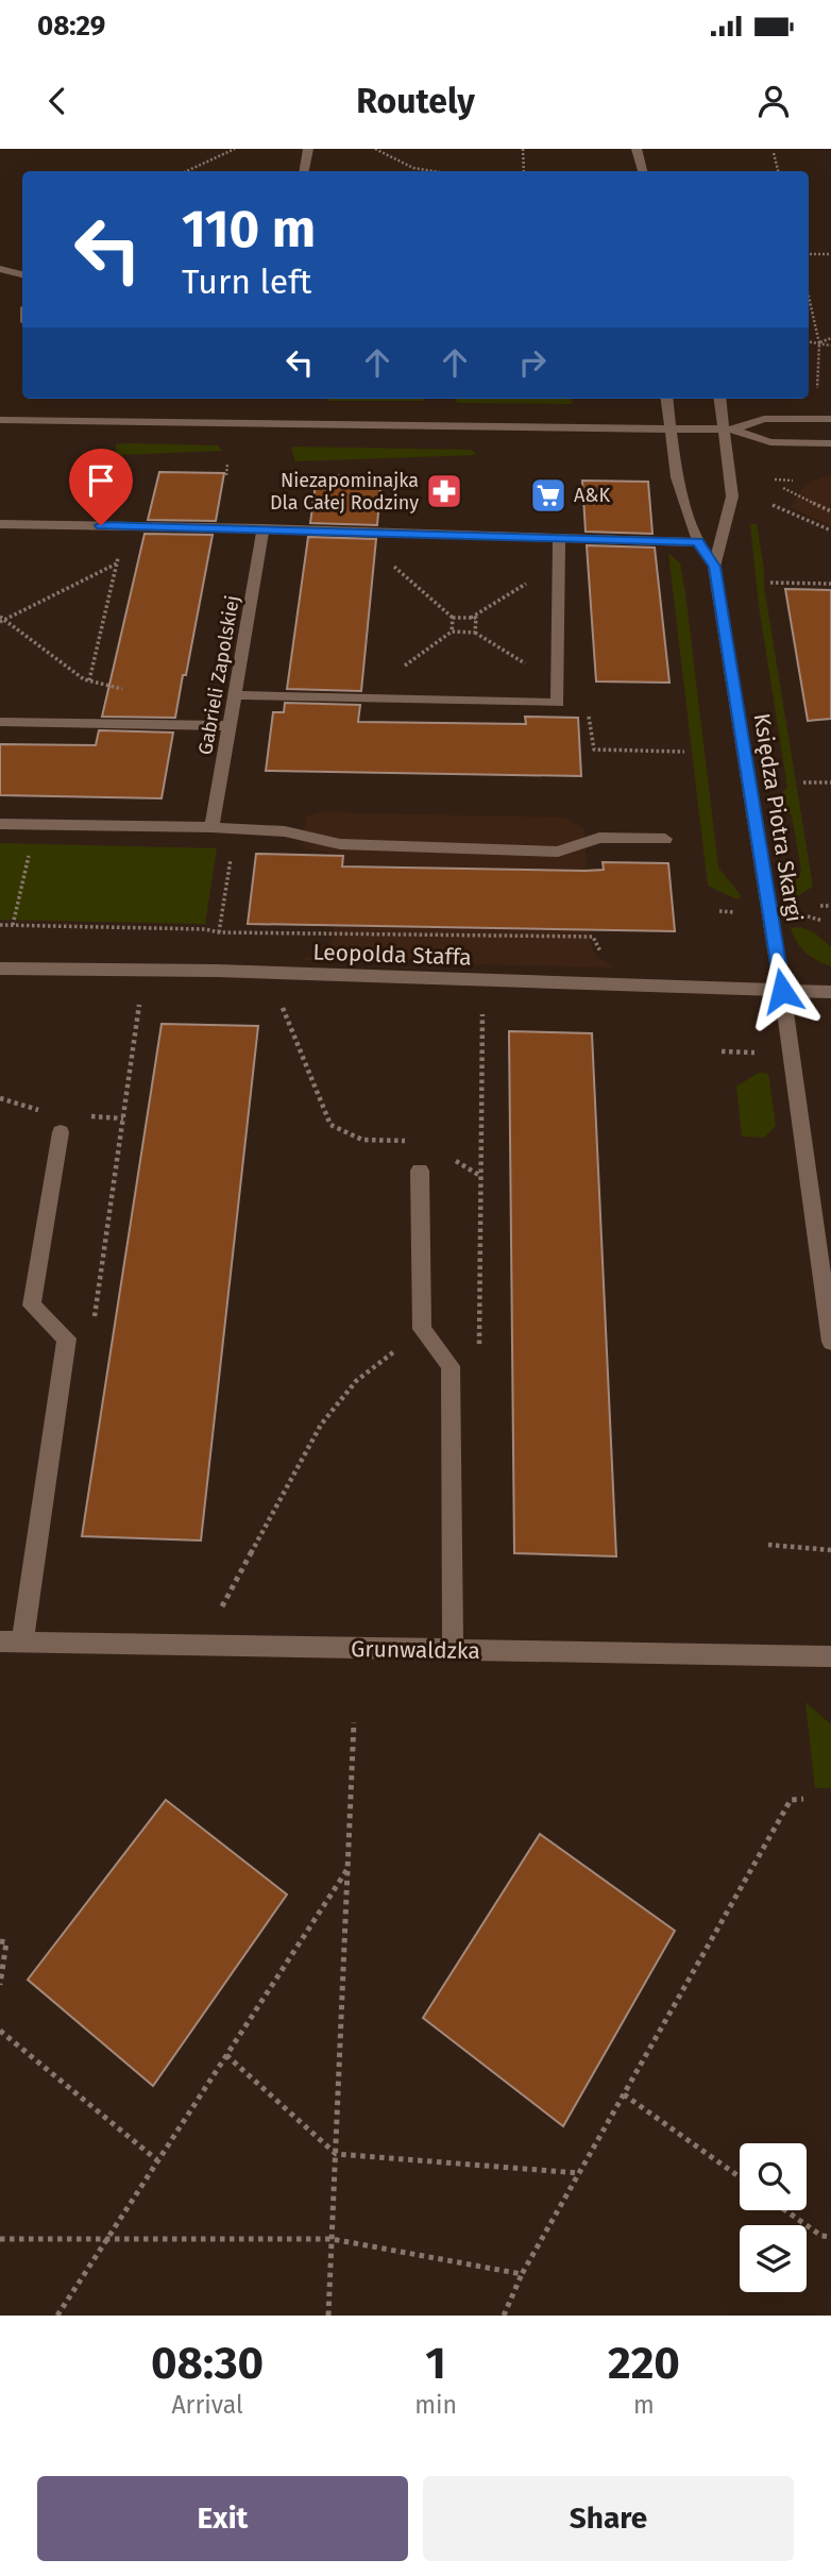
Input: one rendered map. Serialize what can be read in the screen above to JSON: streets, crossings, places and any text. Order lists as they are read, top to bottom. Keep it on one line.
{"streets":{"street":["Gabrieli Zapolskiej","Księdza Piotra Skargi","Leopolda Staffa","Grunwaldzka"]},"crossings":[["Księdza Piotra Skargi","Leopolda Staffa"]],"places":{"pharmacy":["Niezapominajka Dla Całej Rodziny"],"supermarket":["A&K"]},"page":{"status":"08:29","header":"Routely","turn":["110 m","Turn left"],"eta":["08:30","Arrival","1","min","220","m"],"buttons":["Exit","Share"]}}
